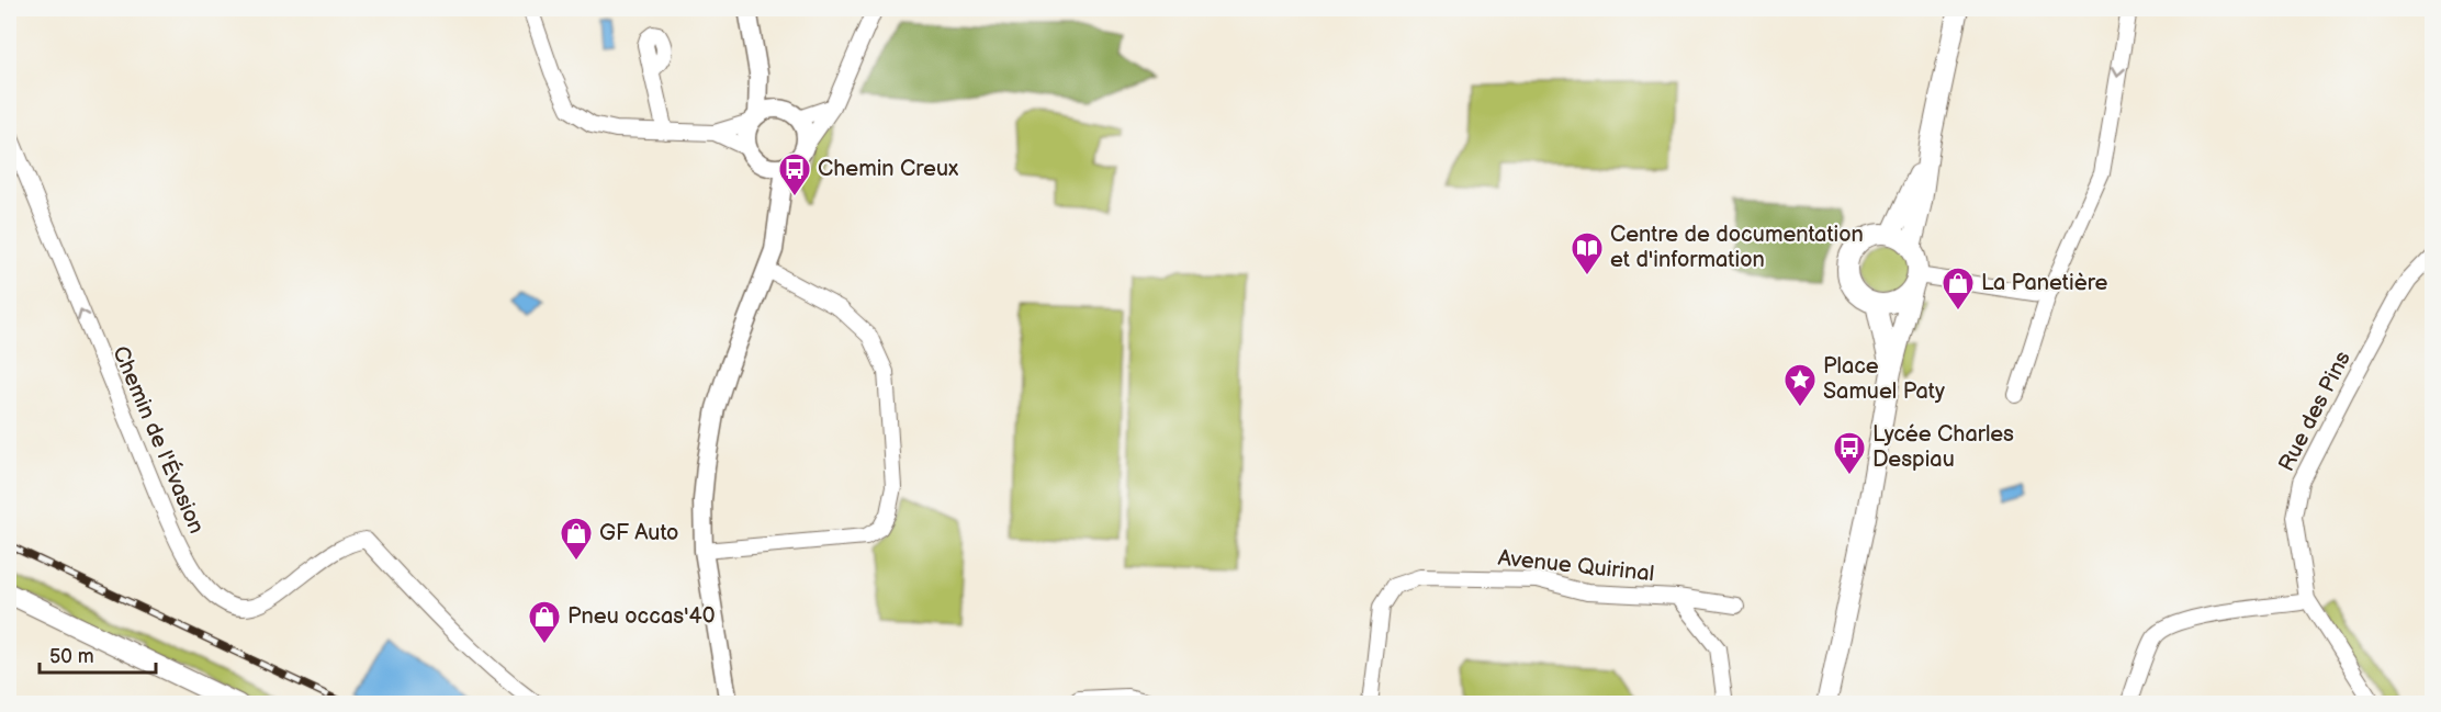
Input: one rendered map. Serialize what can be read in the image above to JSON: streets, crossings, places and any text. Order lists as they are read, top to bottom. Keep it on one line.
{"streets":{"street":["Rue des Pins","Chemin de l'Évasion","Avenue Quirinal"]},"one_way":["Chemin de l'Évasion"],"places":{"bus stop":["Chemin Creux","Lycée Charles Despiau"],"library":["Centre de documentation et d'information"],"shop":["La Panetière","GF Auto","Pneu occas'40"],"place":["Place Samuel Paty"]},"scale_bar":"50 m"}
